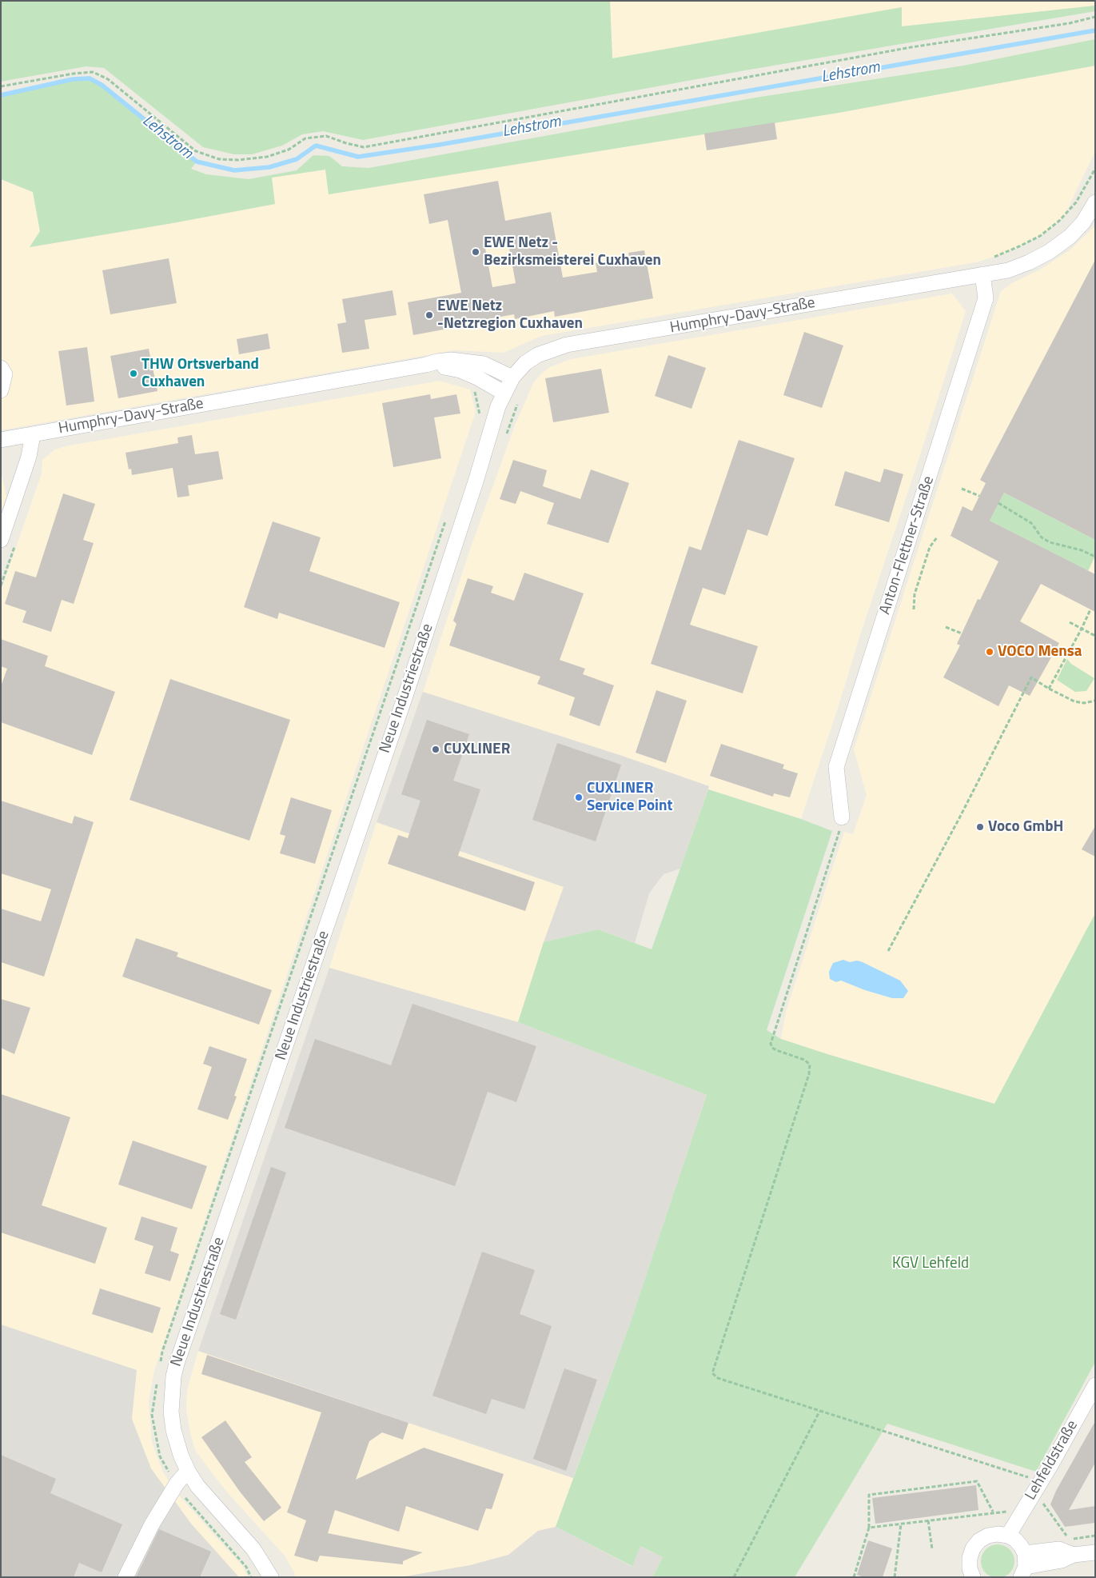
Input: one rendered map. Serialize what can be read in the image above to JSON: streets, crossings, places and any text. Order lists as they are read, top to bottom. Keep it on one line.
{"streets":{"street":["Humphry-Davy-Straße","Anton-Flettner-Straße","Neue Industriestraße","Lehfeldstraße"]},"crossings":[["Humphry-Davy-Straße","Anton-Flettner-Straße"],["Humphry-Davy-Straße","Neue Industriestraße"]],"water":["Lehstrom"],"parks":["KGV Lehfeld"],"places":["EWE Netz - Bezirksmeisterei Cuxhaven","EWE Netz -Netzregion Cuxhaven","THW Ortsverband Cuxhaven","VOCO Mensa","CUXLINER","CUXLINER Service Point","Voco GmbH"]}
